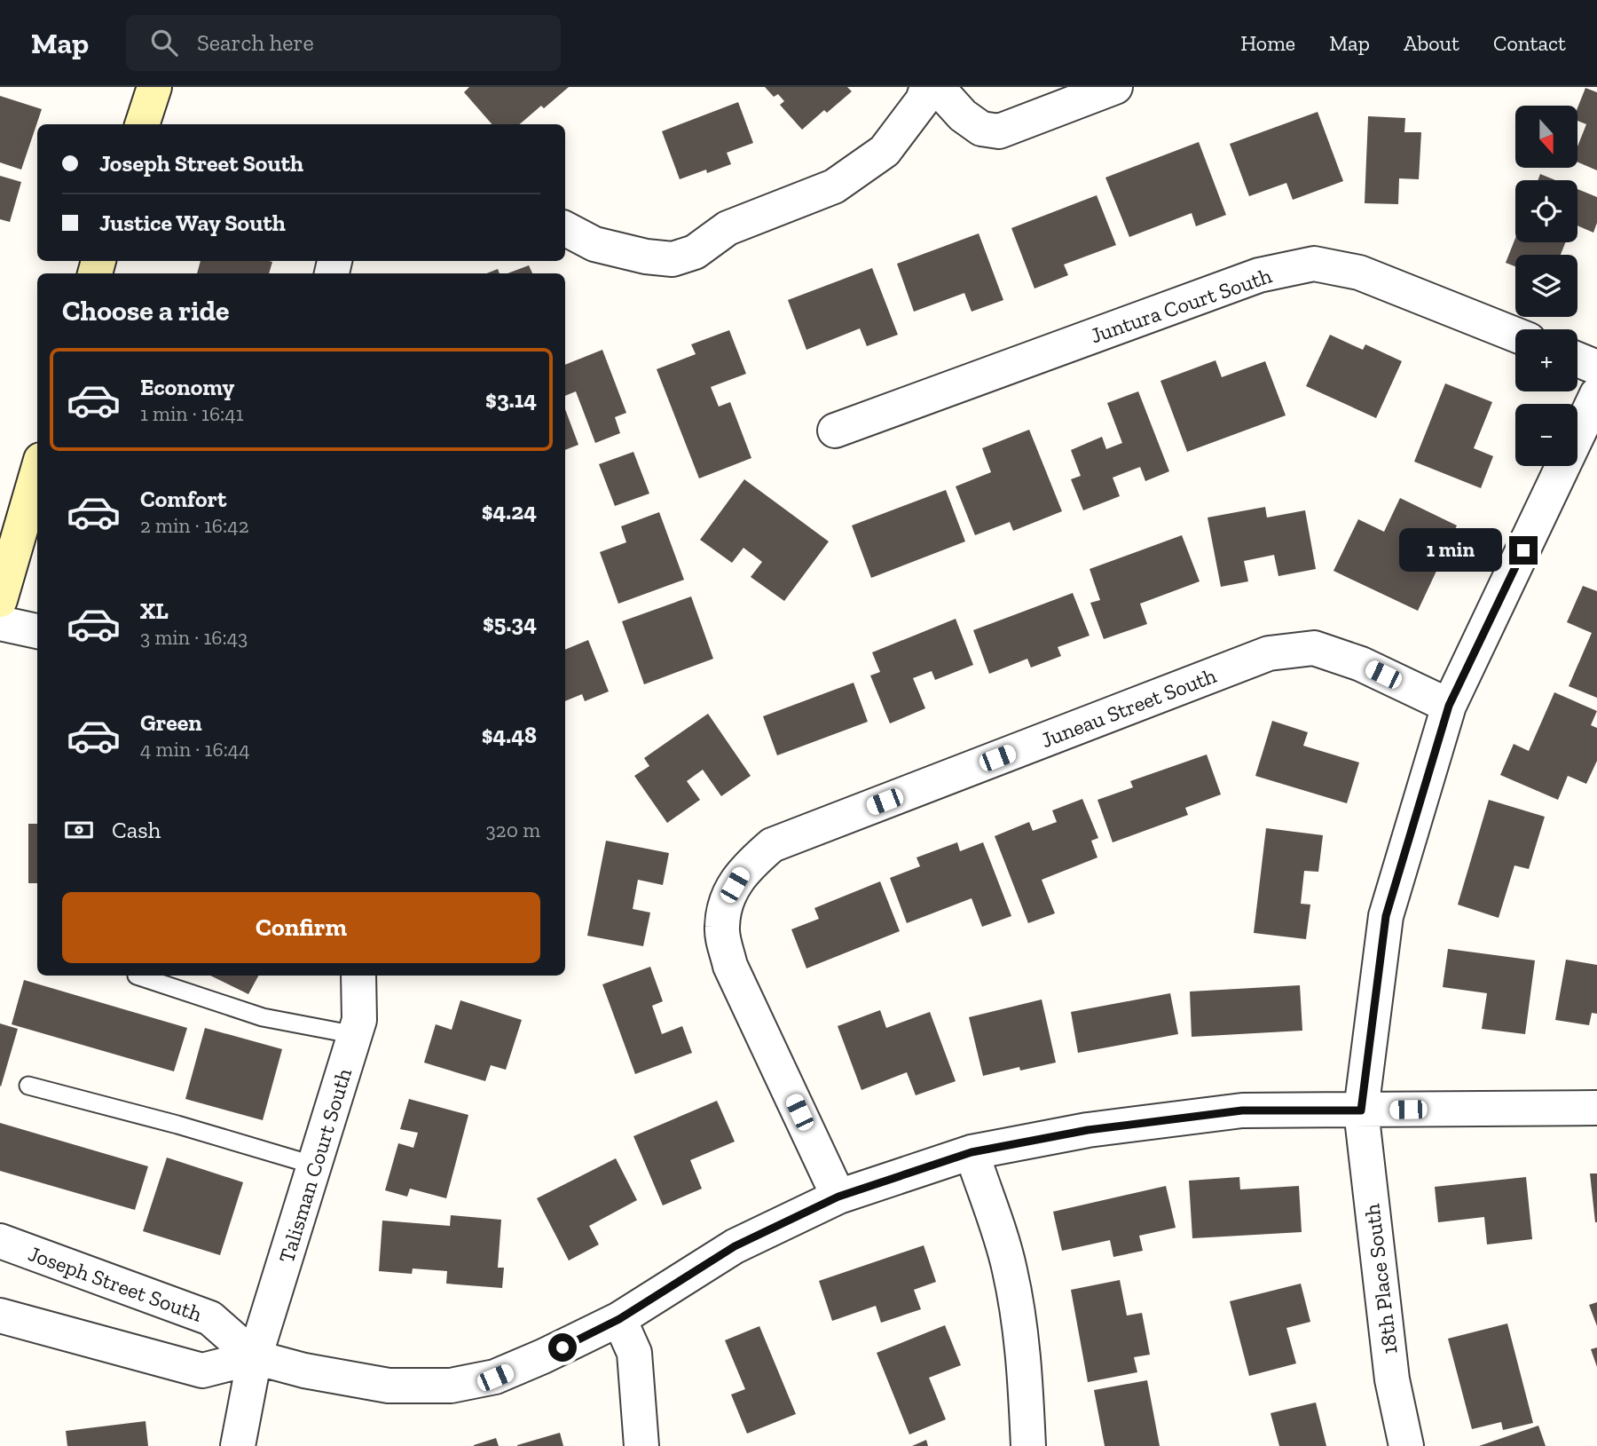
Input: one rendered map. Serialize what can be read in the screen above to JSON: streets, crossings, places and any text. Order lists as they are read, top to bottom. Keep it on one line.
{"streets":{"street":["Juntura Court South","Juneau Street South","Talisman Court South","18th Place South","Joseph Street South"]},"crossings":[["Juneau Street South","18th Place South"],["Juneau Street South","Joseph Street South"],["Talisman Court South","Joseph Street South"],["18th Place South","Joseph Street South"]],"north":"bottom","page":{"header":"Map","search":"Search here","nav":["Home","Map","About","Contact"],"map_buttons":["+","−"],"banner":["Joseph Street South","Justice Way South"],"heading":"Choose a ride","list":[{"name":"Economy","note":"1 min · 16:41","value":"$3.14"},{"name":"Comfort","note":"2 min · 16:42","value":"$4.24"},{"name":"XL","note":"3 min · 16:43","value":"$5.34"},{"name":"Green","note":"4 min · 16:44","value":"$4.48"}],"bubble":"1 min","pay":["Cash","320 m"],"buttons":"Confirm"}}
